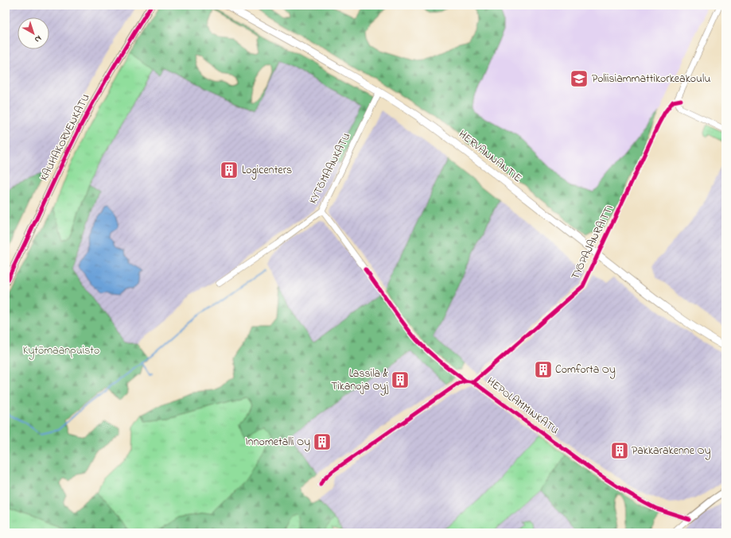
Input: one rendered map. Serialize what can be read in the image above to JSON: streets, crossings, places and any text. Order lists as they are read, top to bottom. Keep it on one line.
{"streets":{"main road":["HERVANNANTIE"],"street":["KAUHAKORVENKATU","KYTÖMAANKATU","HEPOLAMMINKATU"],"cycle path":["TYÖPAJANRAITTI"]},"crossings":[["HERVANNANTIE","KYTÖMAANKATU"]],"parks":["Kytömaanpuisto"],"places":{"school or university":["Poliisiammattikorkeakoulu"],"building":["Logicenters","Comforta Oy","Lassila & Tikanoja Oyj","Innometalli Oy","Pakkarakenne Oy"]},"north":"bottom right"}
